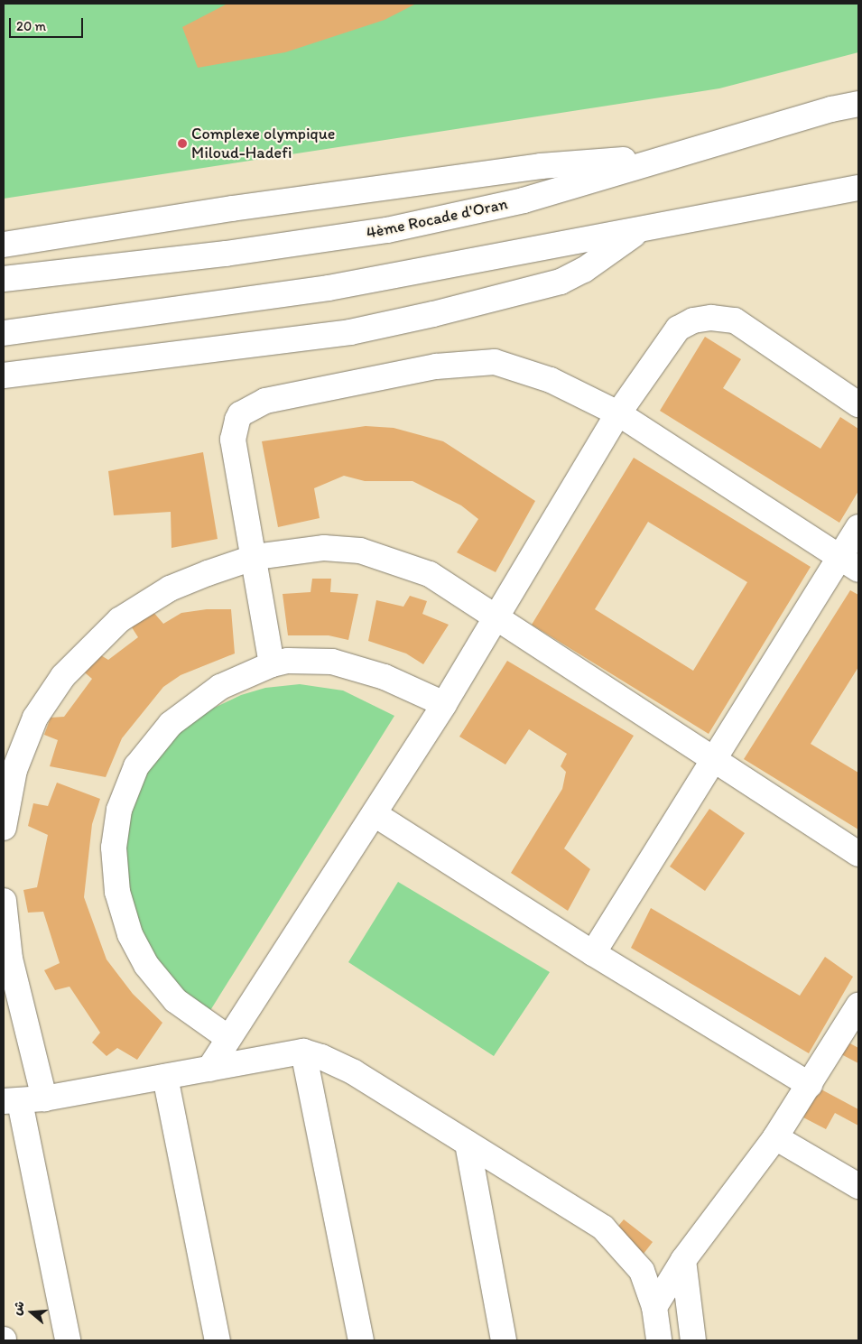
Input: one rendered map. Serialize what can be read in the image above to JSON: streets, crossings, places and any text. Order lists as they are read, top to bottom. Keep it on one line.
{"streets":{"main road":["4ème Rocade d'Oran"]},"places":["Complexe olympique Miloud-Hadefi"],"scale_bar":"20 m","north":"left"}
